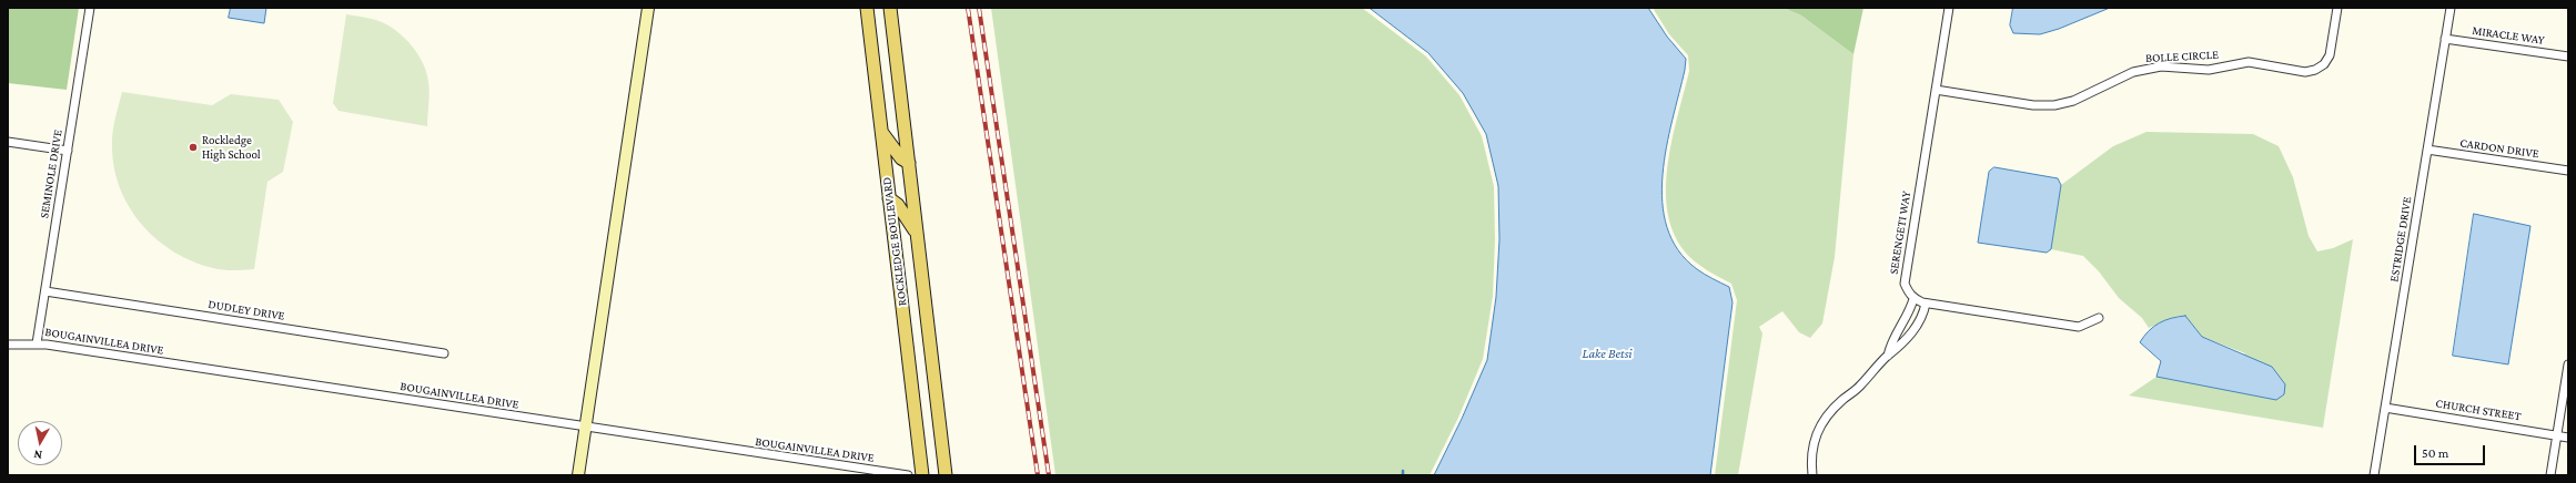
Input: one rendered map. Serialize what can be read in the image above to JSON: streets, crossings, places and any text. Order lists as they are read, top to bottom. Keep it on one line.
{"streets":{"main road":["ROCKLEDGE BOULEVARD"],"street":["MIRACLE WAY","BOLLE CIRCLE","CARDON DRIVE","SEMINOLE DRIVE","SERENGETI WAY","ESTRIDGE DRIVE","DUDLEY DRIVE","BOUGAINVILLEA DRIVE","CHURCH STREET"]},"crossings":[["MIRACLE WAY","ESTRIDGE DRIVE"],["BOLLE CIRCLE","SERENGETI WAY"],["CARDON DRIVE","ESTRIDGE DRIVE"],["SEMINOLE DRIVE","DUDLEY DRIVE"],["SEMINOLE DRIVE","BOUGAINVILLEA DRIVE"],["ESTRIDGE DRIVE","CHURCH STREET"]],"water":["Lake Betsi"],"places":["Rockledge High School"],"scale_bar":"50 m","north":"bottom"}
